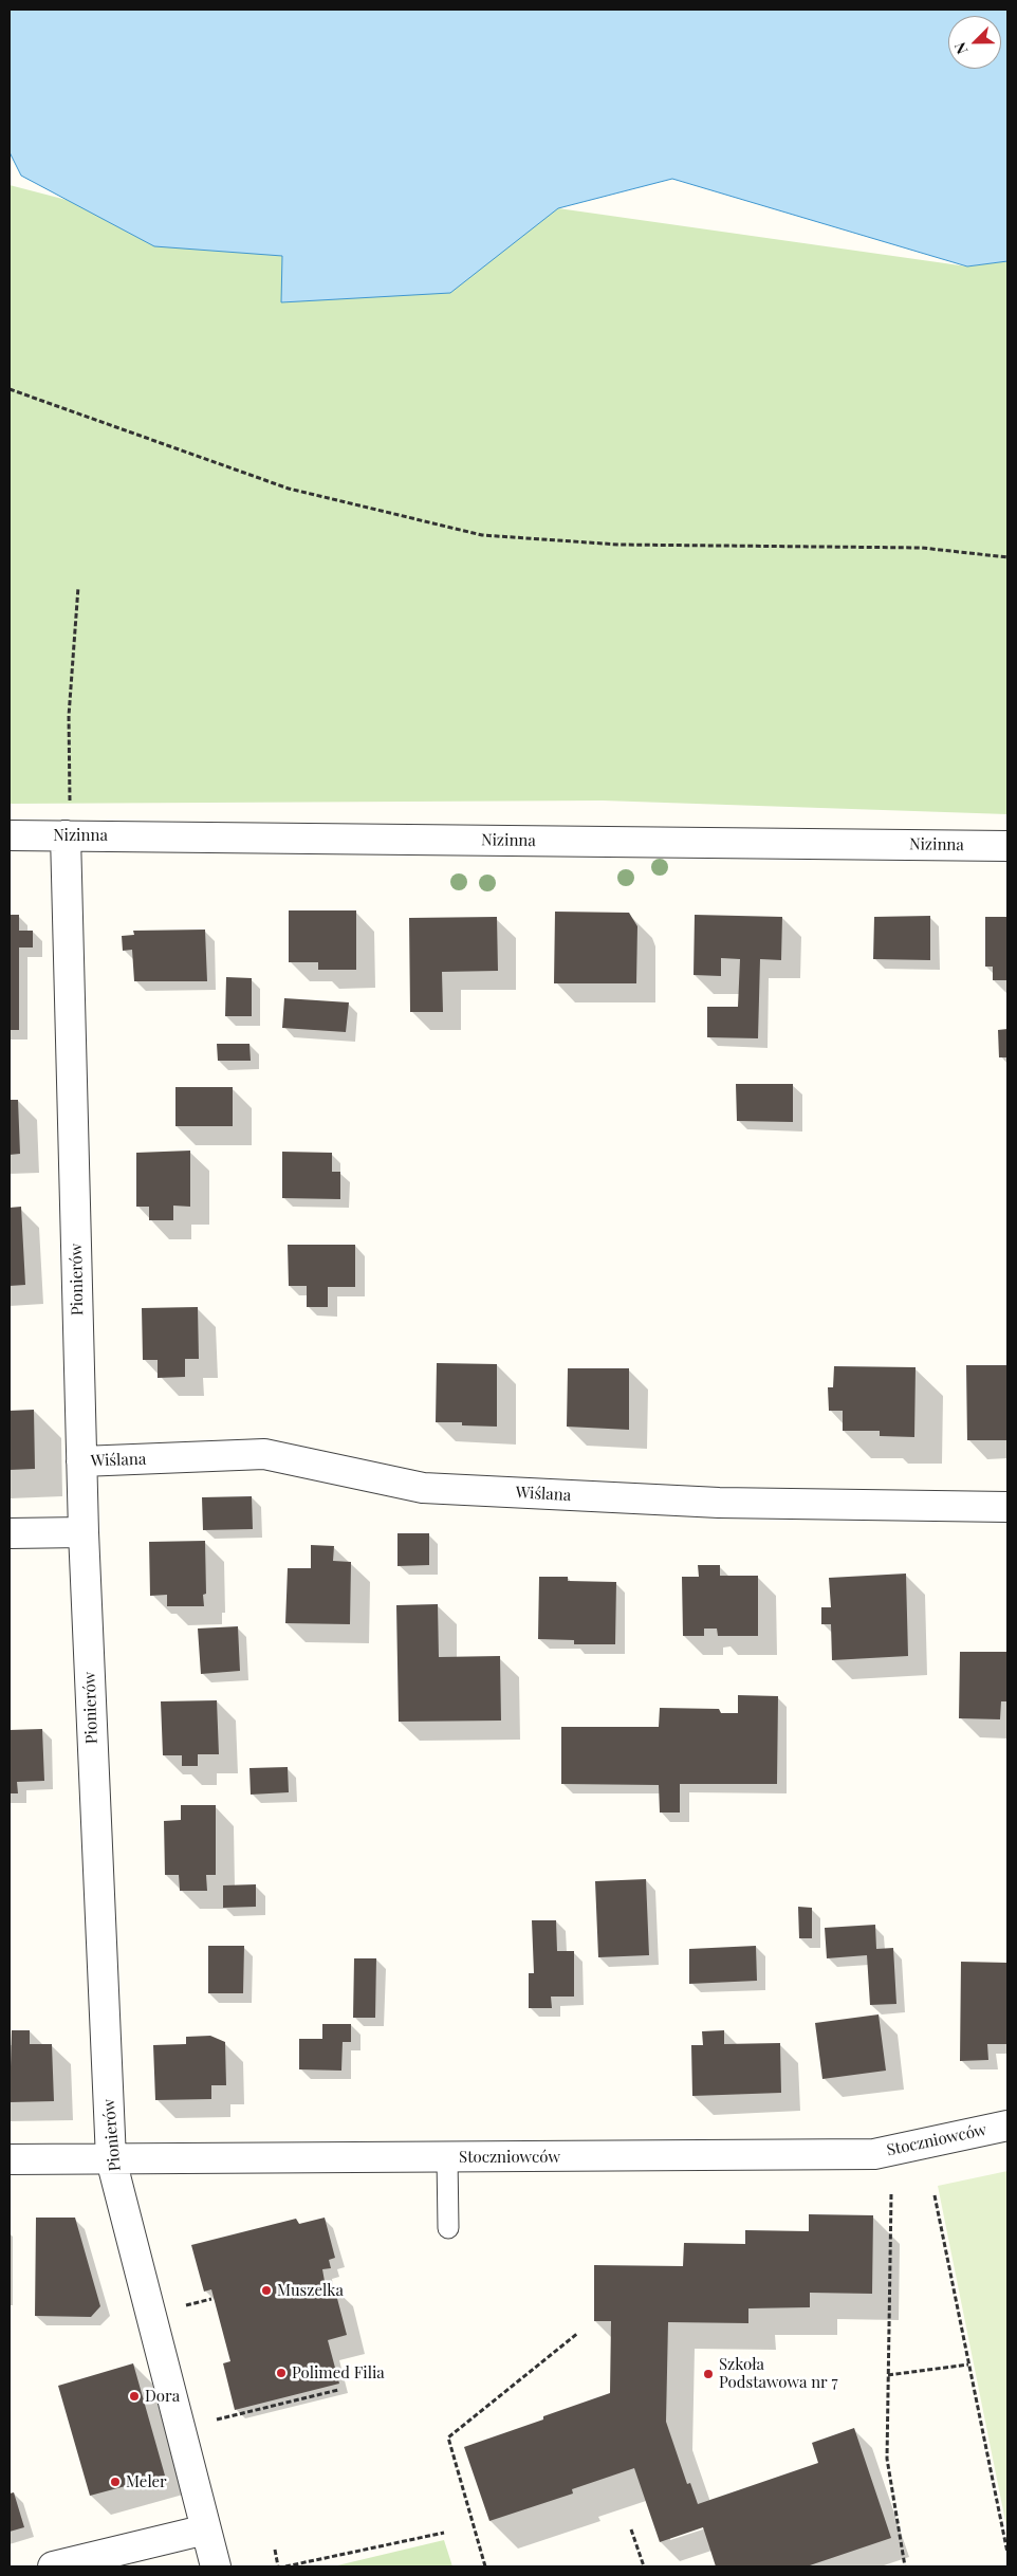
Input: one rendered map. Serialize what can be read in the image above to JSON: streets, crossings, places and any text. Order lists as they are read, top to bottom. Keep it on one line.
{"streets":{"street":["Nizinna","Pionierów","Wiślana","Stoczniowców"]},"crossings":[["Nizinna","Pionierów"],["Pionierów","Wiślana"],["Pionierów","Stoczniowców"]],"places":["Muszelka","Polimed Filia","Szkoła Podstawowa nr 7","Dora","Meler"],"north":"bottom left"}
